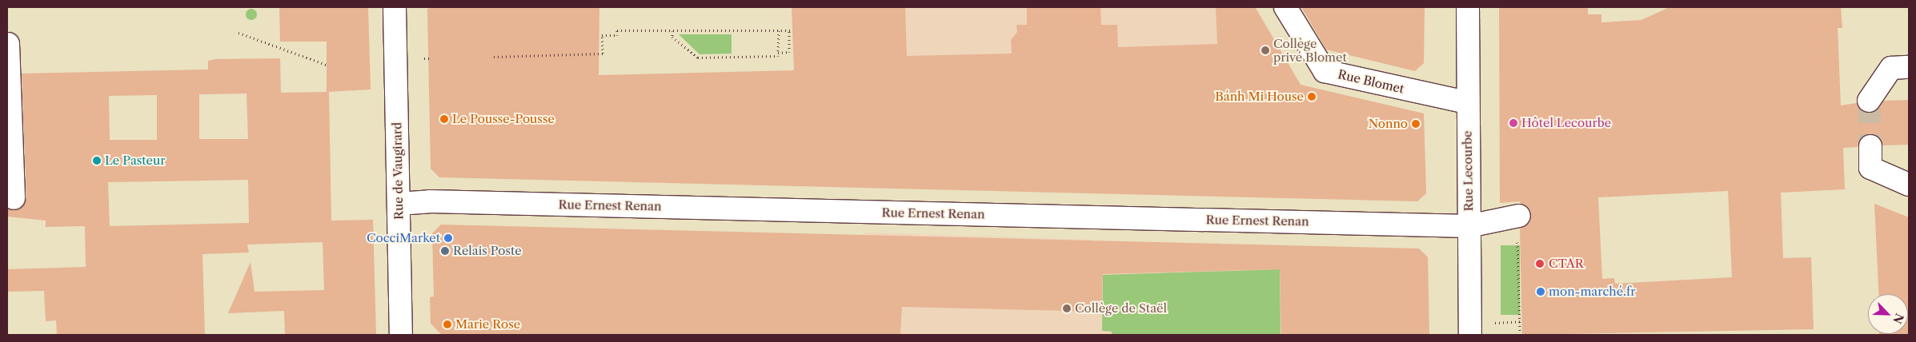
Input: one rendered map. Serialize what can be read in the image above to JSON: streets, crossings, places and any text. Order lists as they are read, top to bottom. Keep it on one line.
{"streets":{"street":["Rue Blomet","Rue de Vaugirard","Rue Lecourbe","Rue Ernest Renan"]},"crossings":[["Rue Blomet","Rue Lecourbe"],["Rue de Vaugirard","Rue Ernest Renan"],["Rue Lecourbe","Rue Ernest Renan"]],"places":["Collège privé Blomet","Bánh Mi House","Le Pousse-Pousse","Hôtel Lecourbe","Nonno","Le Pasteur","CocciMarket","Relais Poste","CTAR","mon-marché.fr","Collège de Staël","Marie Rose"],"north":"bottom right"}
